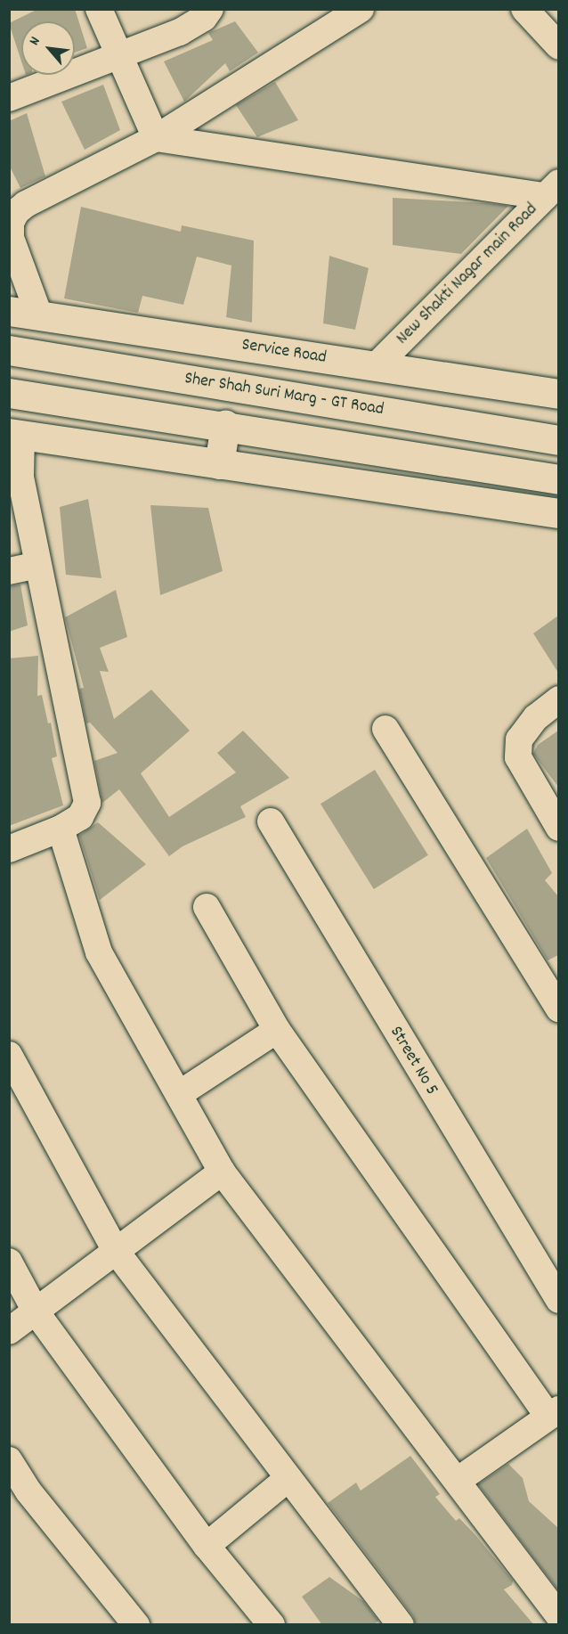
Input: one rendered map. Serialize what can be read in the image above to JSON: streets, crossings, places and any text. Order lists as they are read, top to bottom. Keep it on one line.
{"streets":{"main road":["Service Road","Sher Shah Suri Marg - GT Road"],"street":["New Shakti Nagar main Road","Street No 5"]},"crossings":[["New Shakti Nagar main Road","Service Road"]],"north":"top left"}
